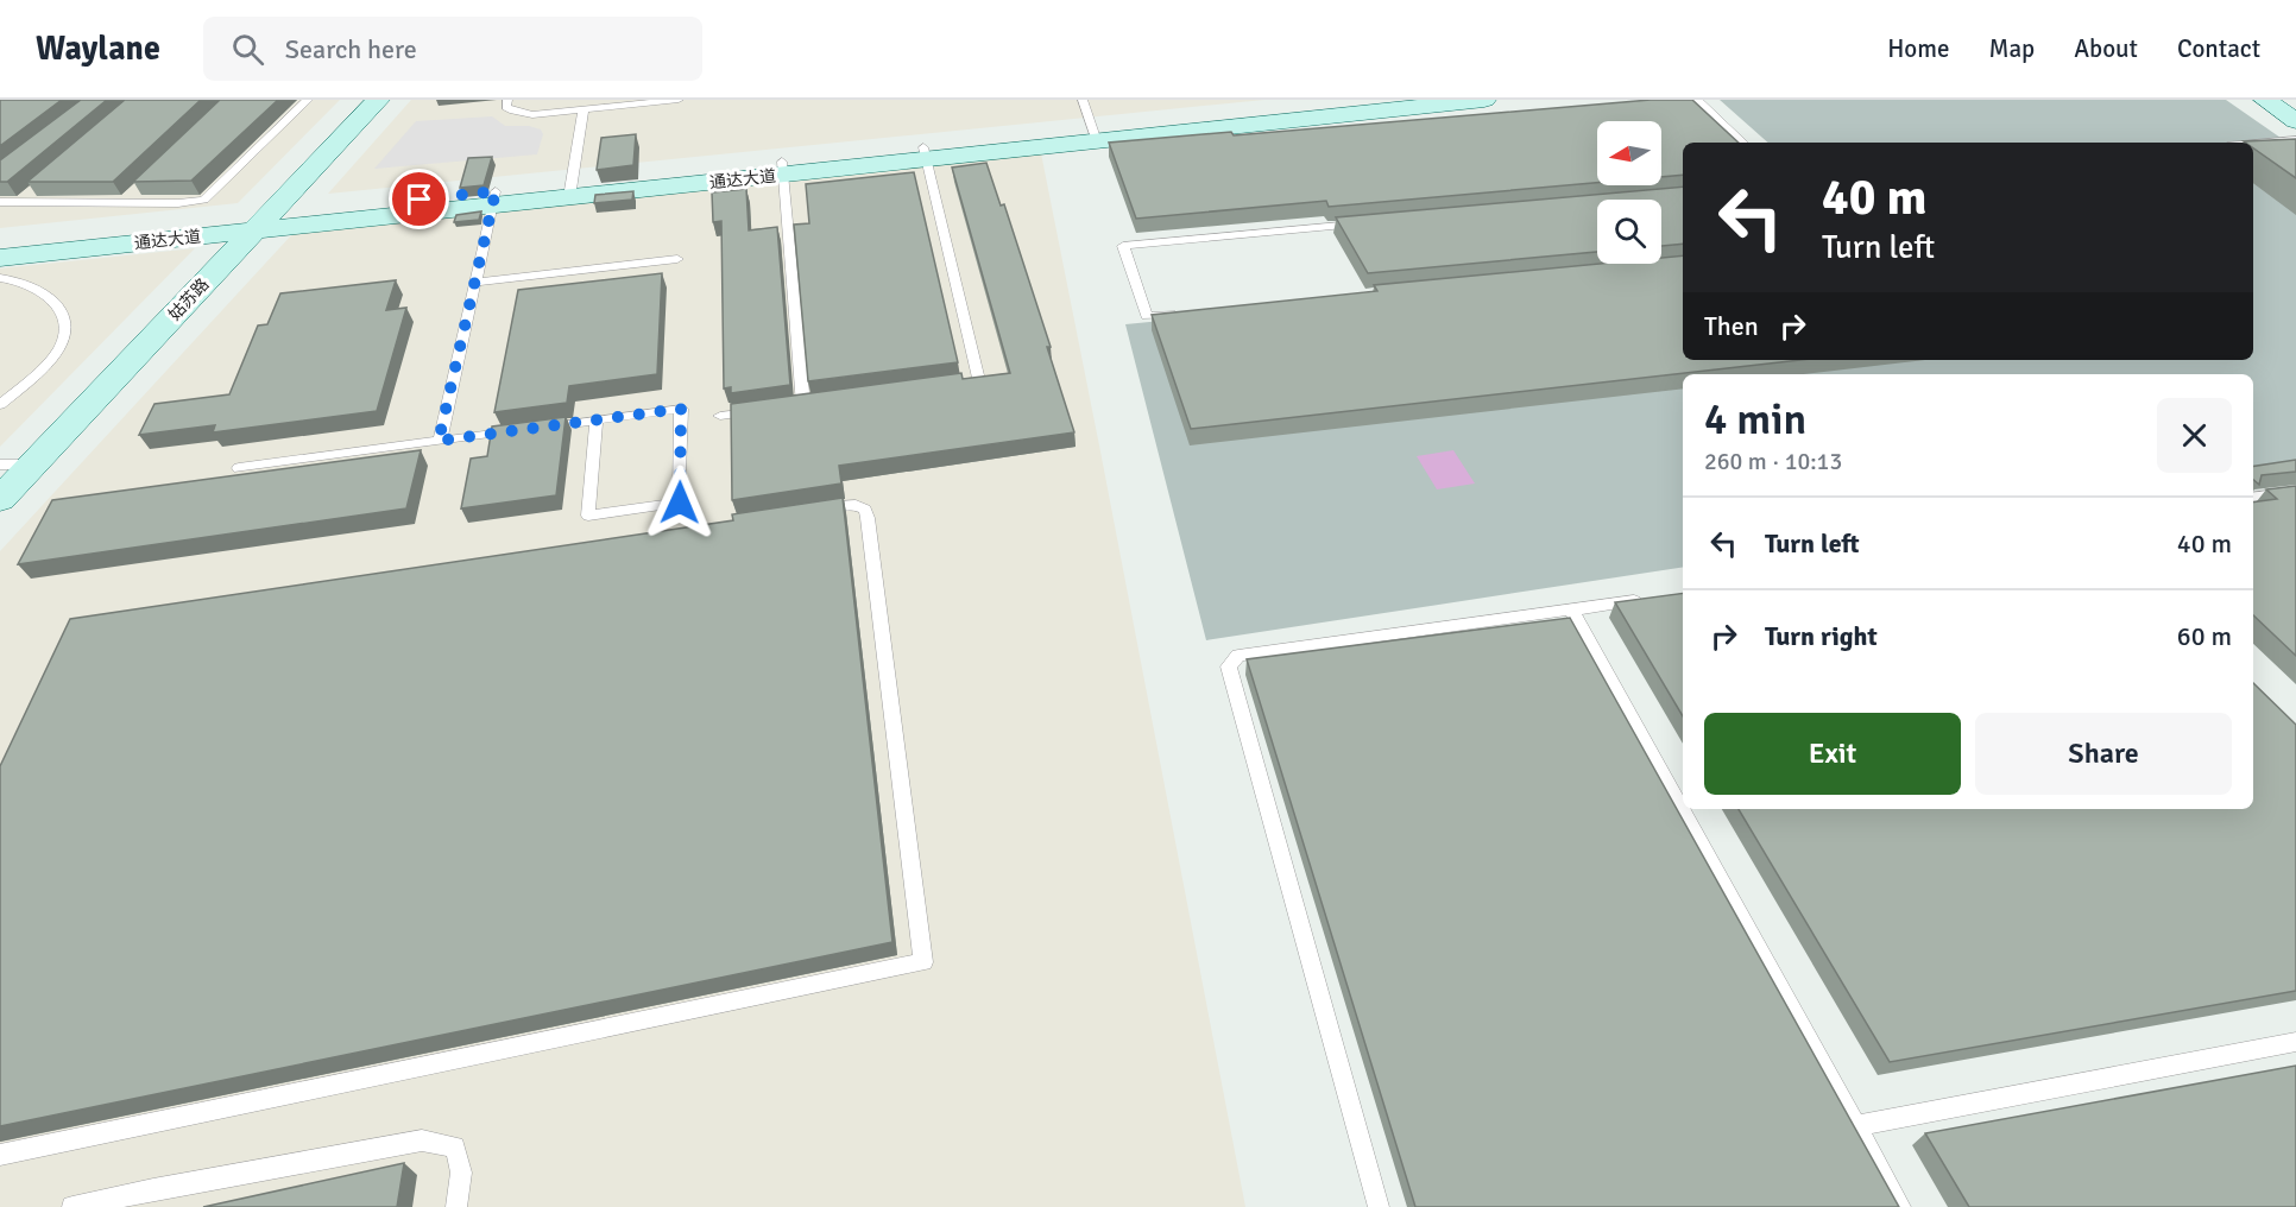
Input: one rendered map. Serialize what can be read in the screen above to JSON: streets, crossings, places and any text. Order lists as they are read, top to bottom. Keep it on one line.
{"streets":{"main road":["通达大道","姑苏路"]},"crossings":[["通达大道","姑苏路"]],"north":"left","page":{"header":"Waylane","search":"Search here","nav":["Home","Map","About","Contact"],"turn":["40 m","Turn left"],"then":"Then","heading":["4 min","260 m · 10:13"],"list":[{"name":"Turn left","value":"40 m"},{"name":"Turn right","value":"60 m"}],"buttons":["Exit","Share"]}}
